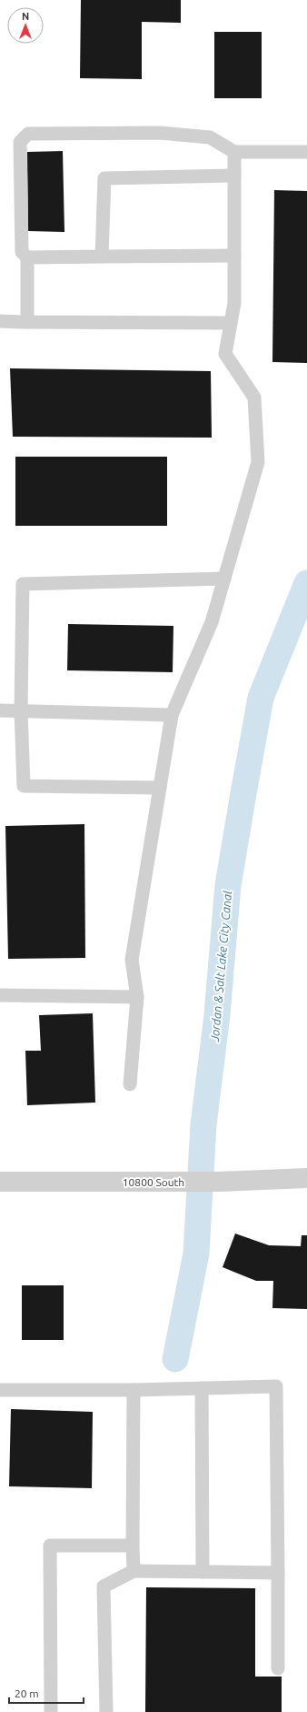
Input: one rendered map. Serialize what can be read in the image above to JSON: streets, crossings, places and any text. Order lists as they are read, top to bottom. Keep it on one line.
{"streets":{"street":["10800 South"]},"water":["Jordan & Salt Lake City Canal"],"scale_bar":"20 m","north":"top"}
